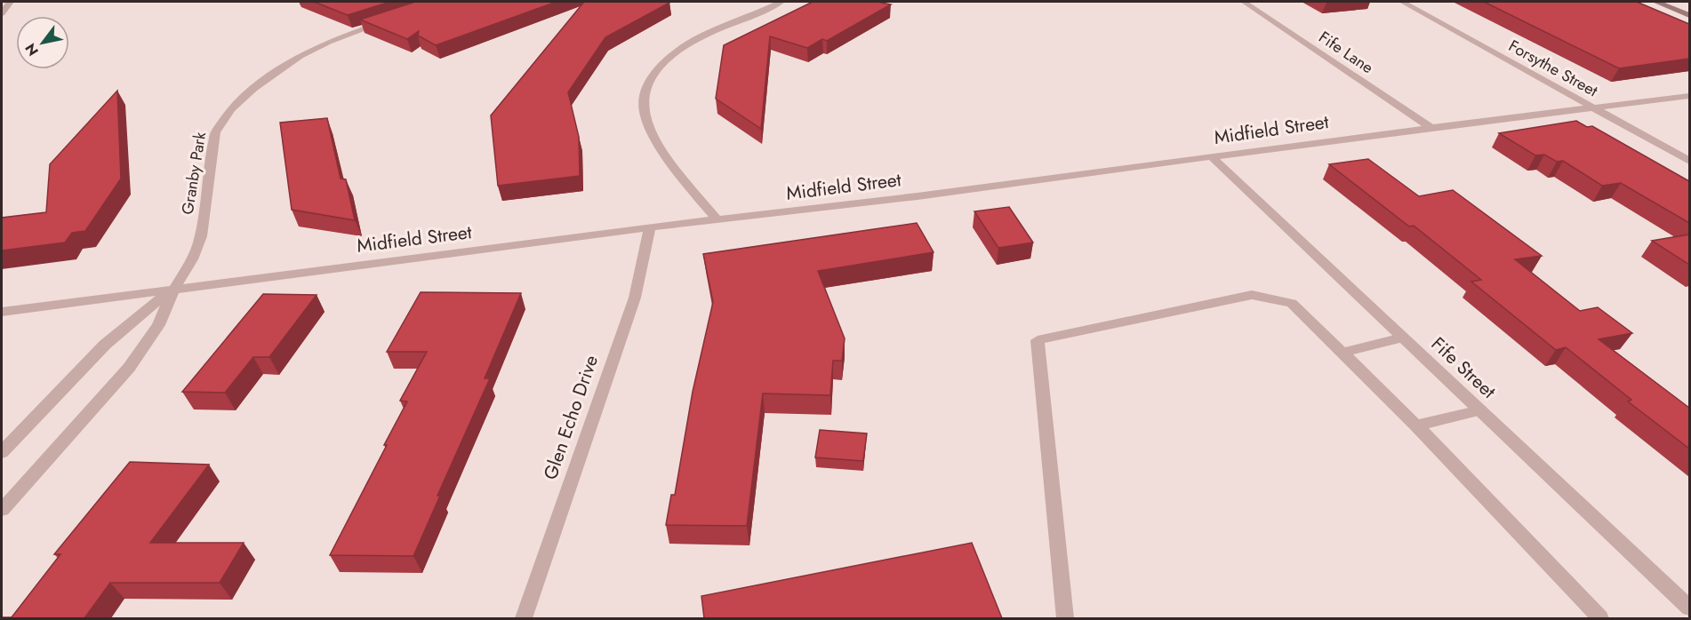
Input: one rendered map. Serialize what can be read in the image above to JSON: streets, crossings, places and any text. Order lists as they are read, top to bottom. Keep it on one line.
{"streets":{"street":["Fife Lane","Forsythe Street","Midfield Street","Granby Park","Fife Street","Glen Echo Drive"]},"crossings":[["Fife Lane","Midfield Street"],["Forsythe Street","Midfield Street"],["Midfield Street","Granby Park"],["Midfield Street","Fife Street"],["Midfield Street","Glen Echo Drive"]],"north":"bottom left"}
